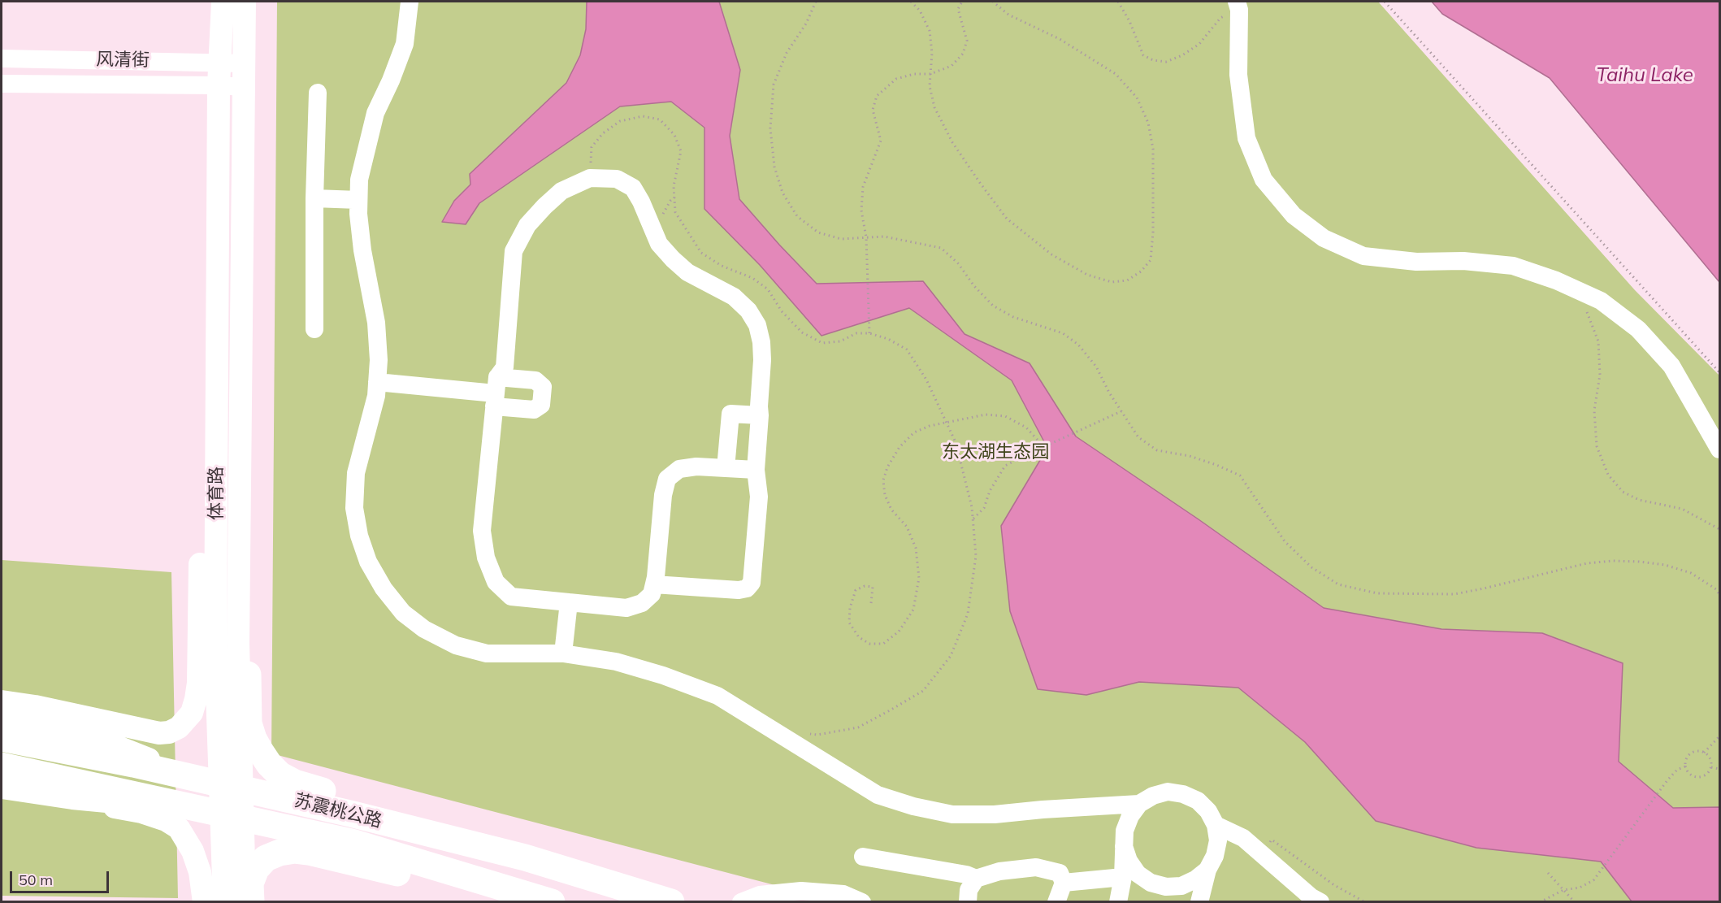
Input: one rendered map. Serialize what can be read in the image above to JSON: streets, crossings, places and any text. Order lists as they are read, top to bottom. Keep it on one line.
{"streets":{"highway":["苏震桃公路"],"main road":["体育路"],"street":["风清街"]},"crossings":[["风清街","体育路"]],"water":["Taihu Lake"],"parks":["东太湖生态园"],"scale_bar":"50 m"}
